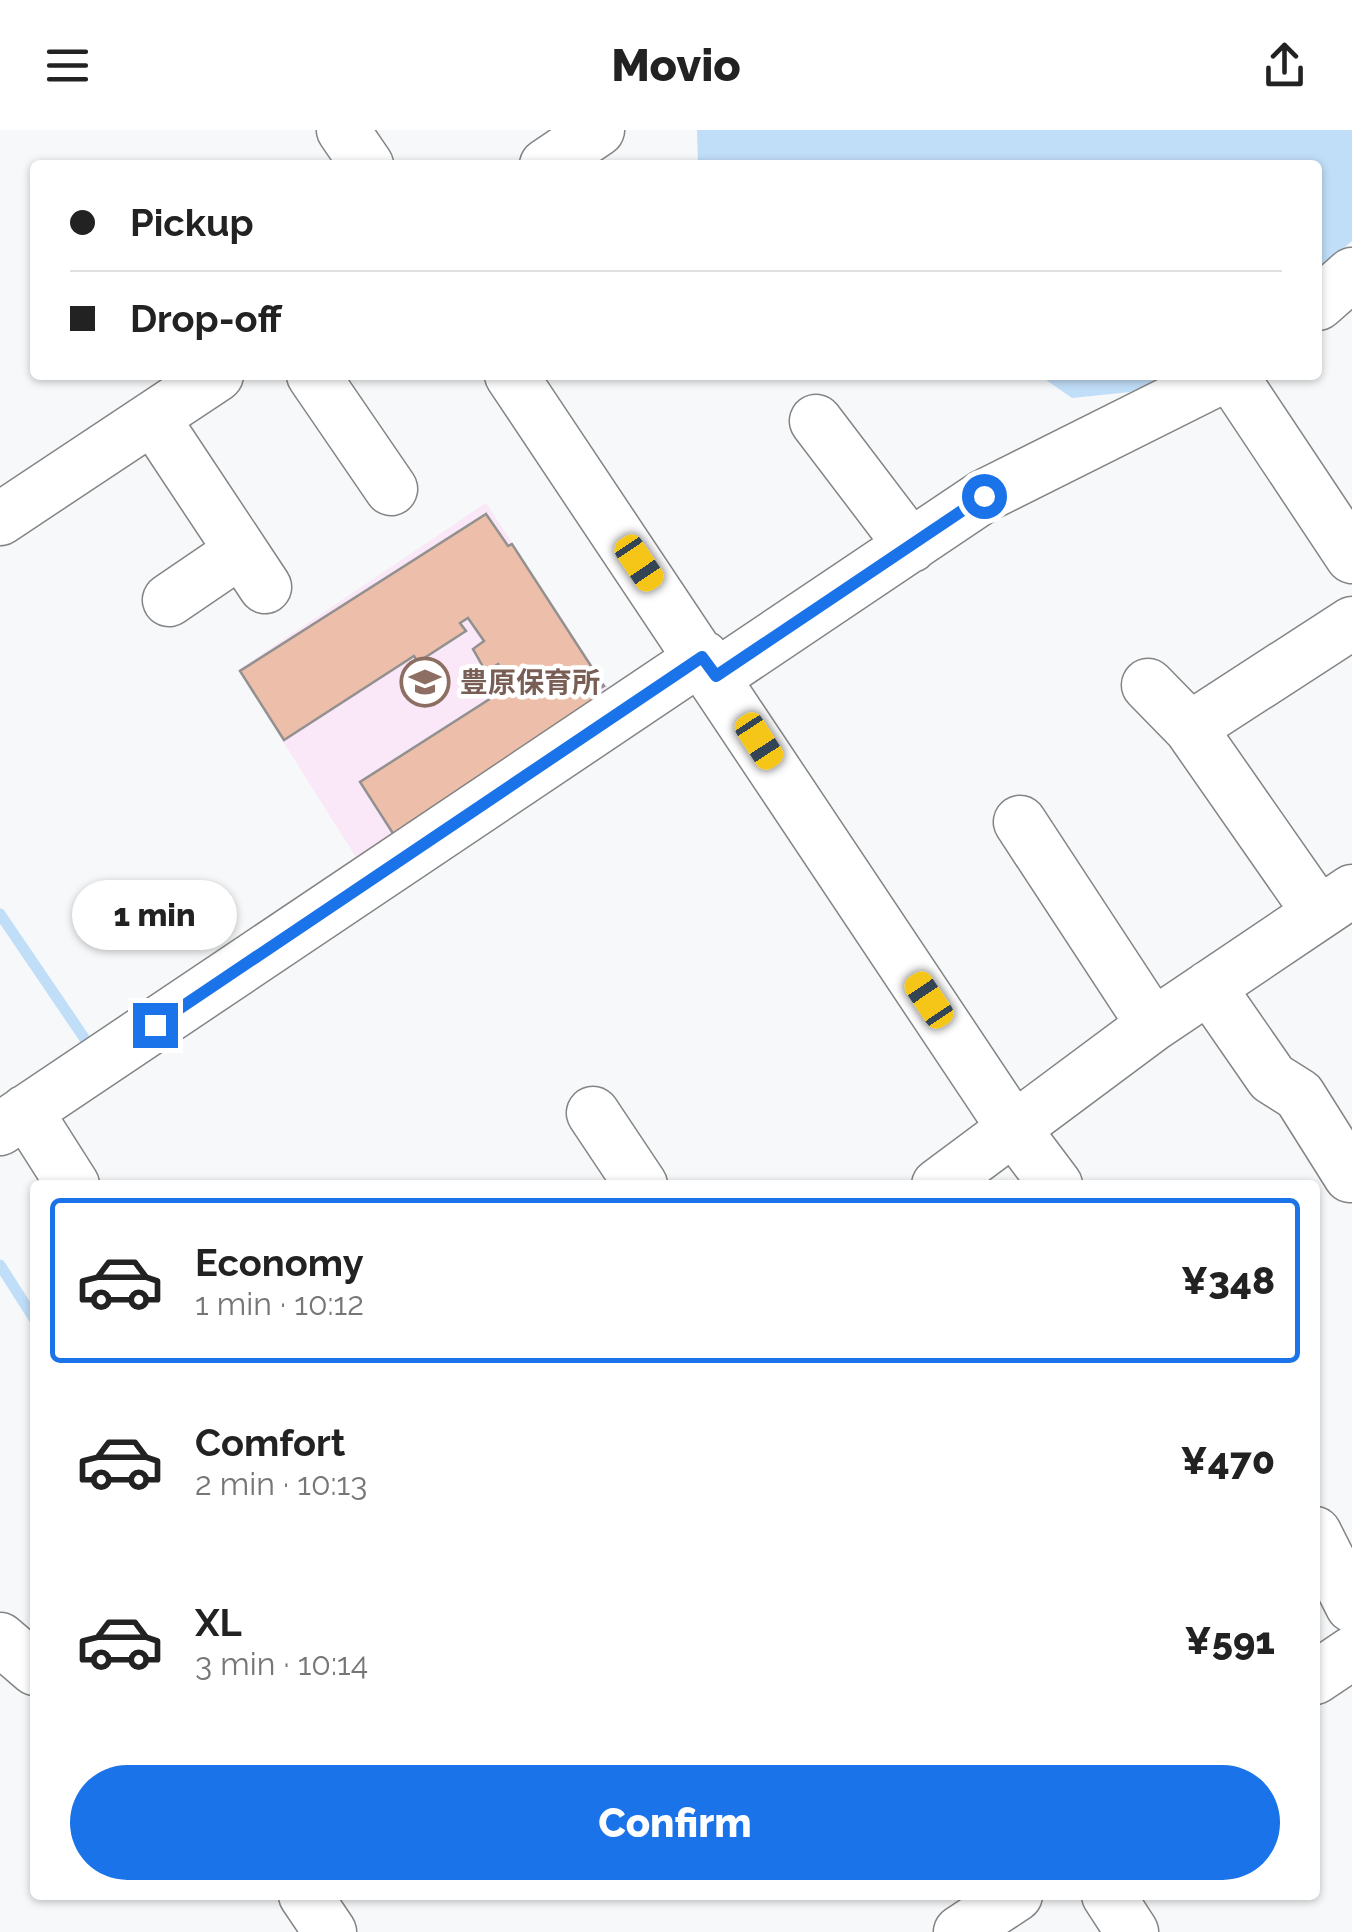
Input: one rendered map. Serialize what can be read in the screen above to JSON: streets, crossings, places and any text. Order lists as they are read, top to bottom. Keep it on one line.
{"places":{"school or university":["豊原保育所"]},"page":{"header":"Movio","banner":["Pickup","Drop-off"],"bubble":"1 min","list":[{"name":"Economy","note":"1 min · 10:12","value":"¥348"},{"name":"Comfort","note":"2 min · 10:13","value":"¥470"},{"name":"XL","note":"3 min · 10:14","value":"¥591"}],"buttons":"Confirm"}}
